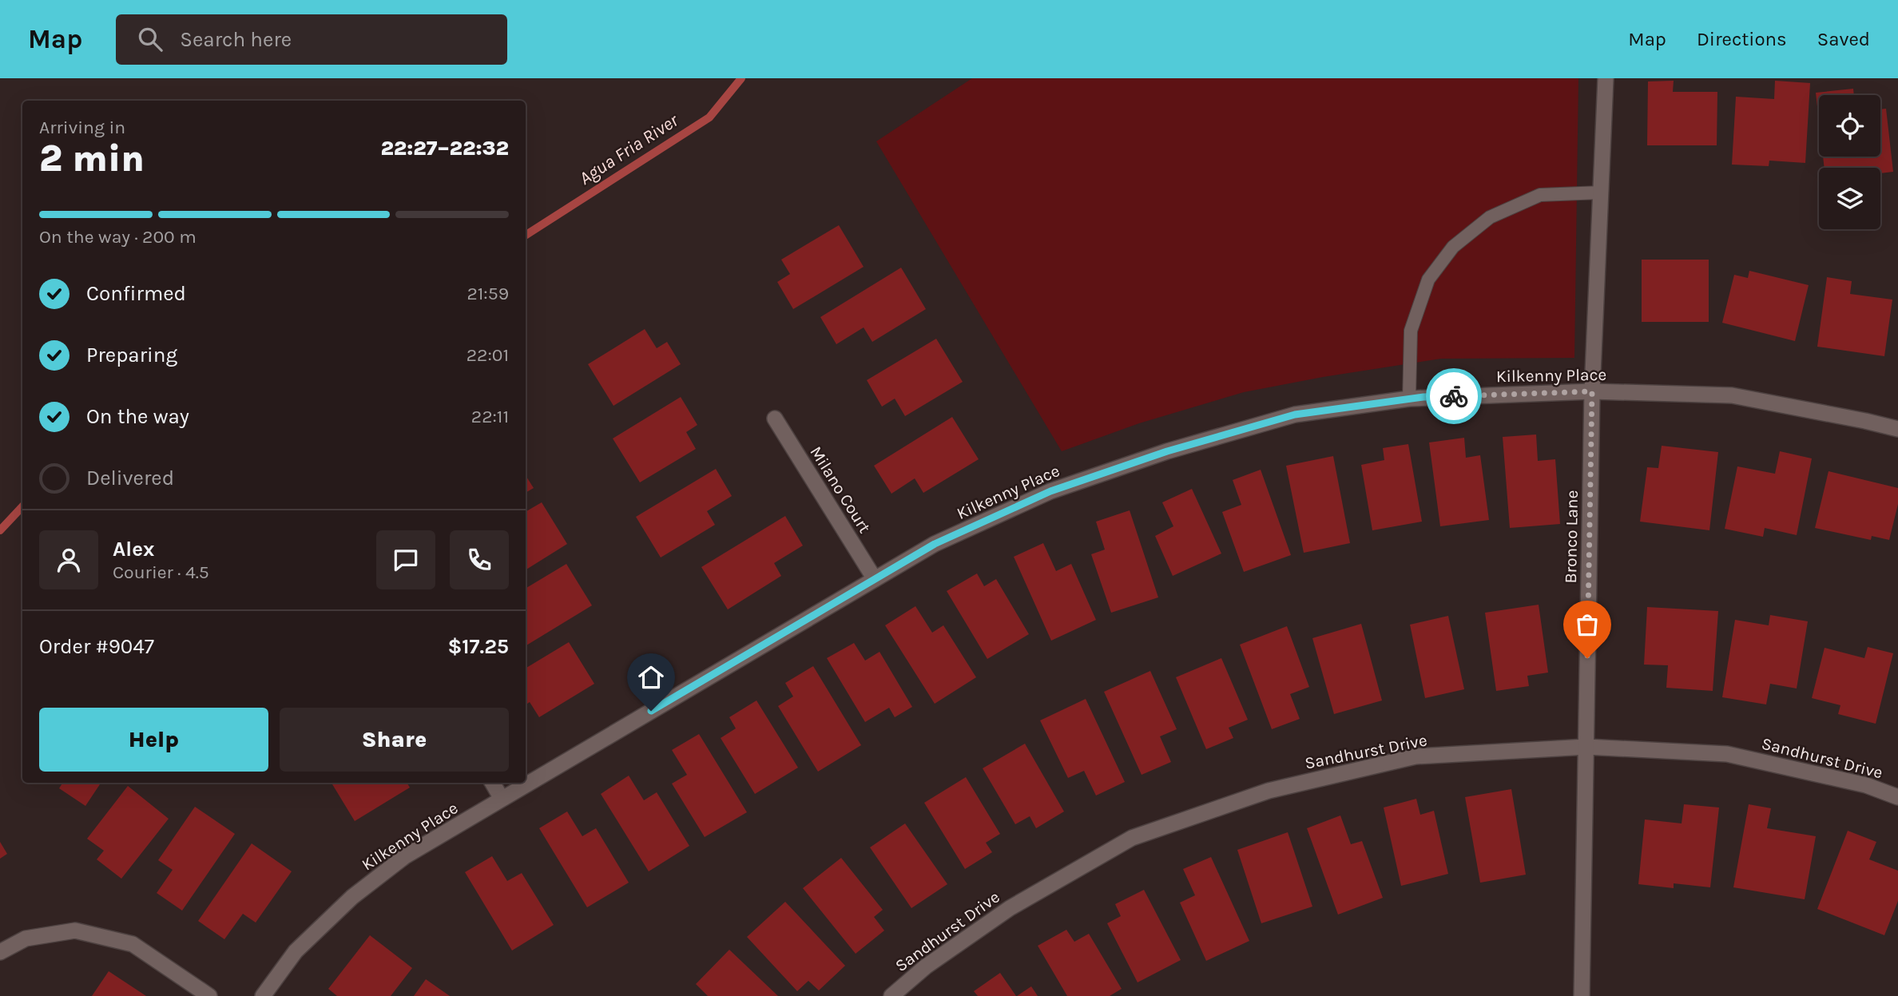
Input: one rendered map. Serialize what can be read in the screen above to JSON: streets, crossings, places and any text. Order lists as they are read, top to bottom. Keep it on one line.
{"streets":{"street":["Kilkenny Place","Milano Court","Bronco Lane","Sandhurst Drive"]},"crossings":[["Kilkenny Place","Milano Court"],["Kilkenny Place","Bronco Lane"],["Bronco Lane","Sandhurst Drive"]],"water":["Agua Fria River"],"page":{"header":"Map","search":"Search here","nav":["Map","Directions","Saved"],"heading":["2 min","Arriving in","22:27–22:32"],"panel":["Alex","Courier · 4.5","Order #9047","$17.25"],"bar":"On the way · 200 m","list":[["Confirmed","21:59"],["Preparing","22:01"],["On the way","22:11"],"Delivered"],"buttons":["Help","Share"]}}
